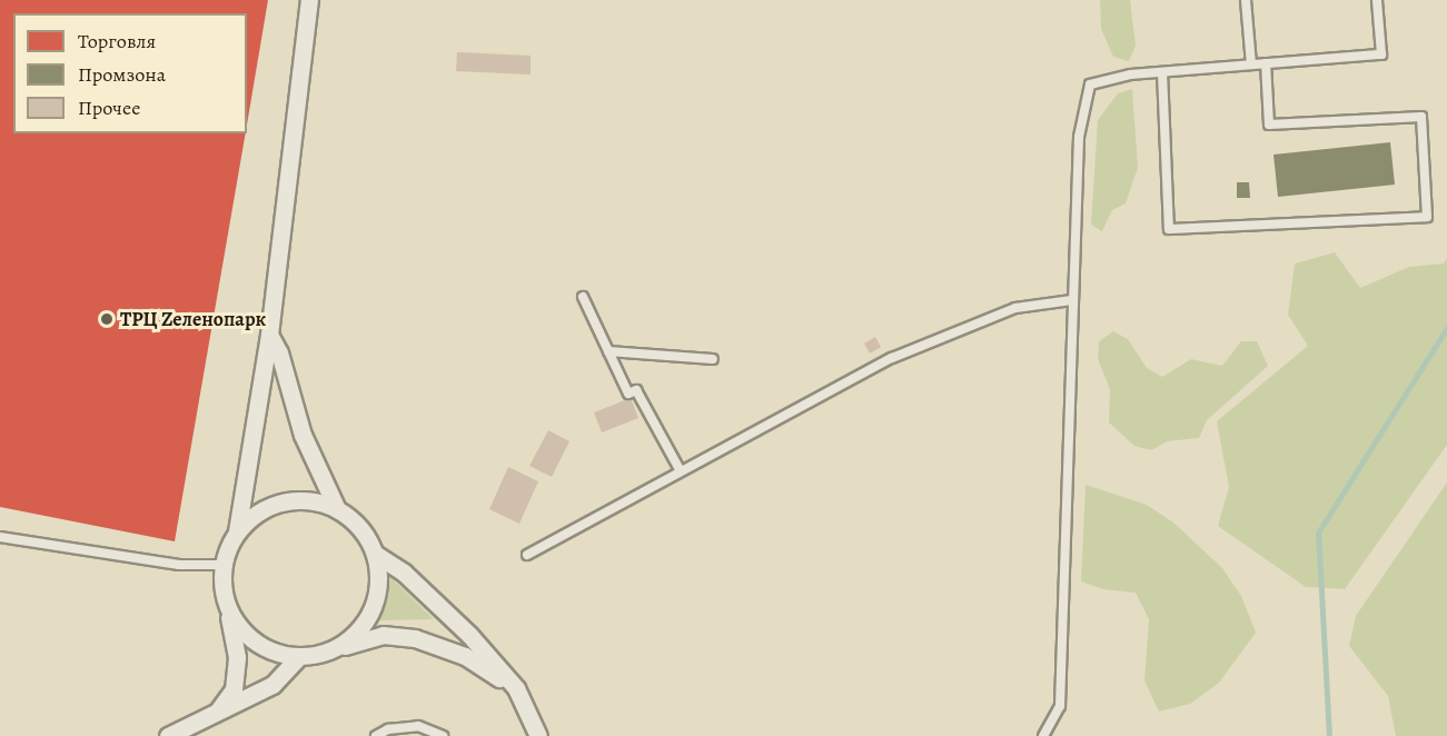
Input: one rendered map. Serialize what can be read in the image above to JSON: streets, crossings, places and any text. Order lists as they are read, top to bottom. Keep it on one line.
{"places":["ТРЦ Zеленопарк"],"legend":["Торговля","Промзона","Прочее"]}
